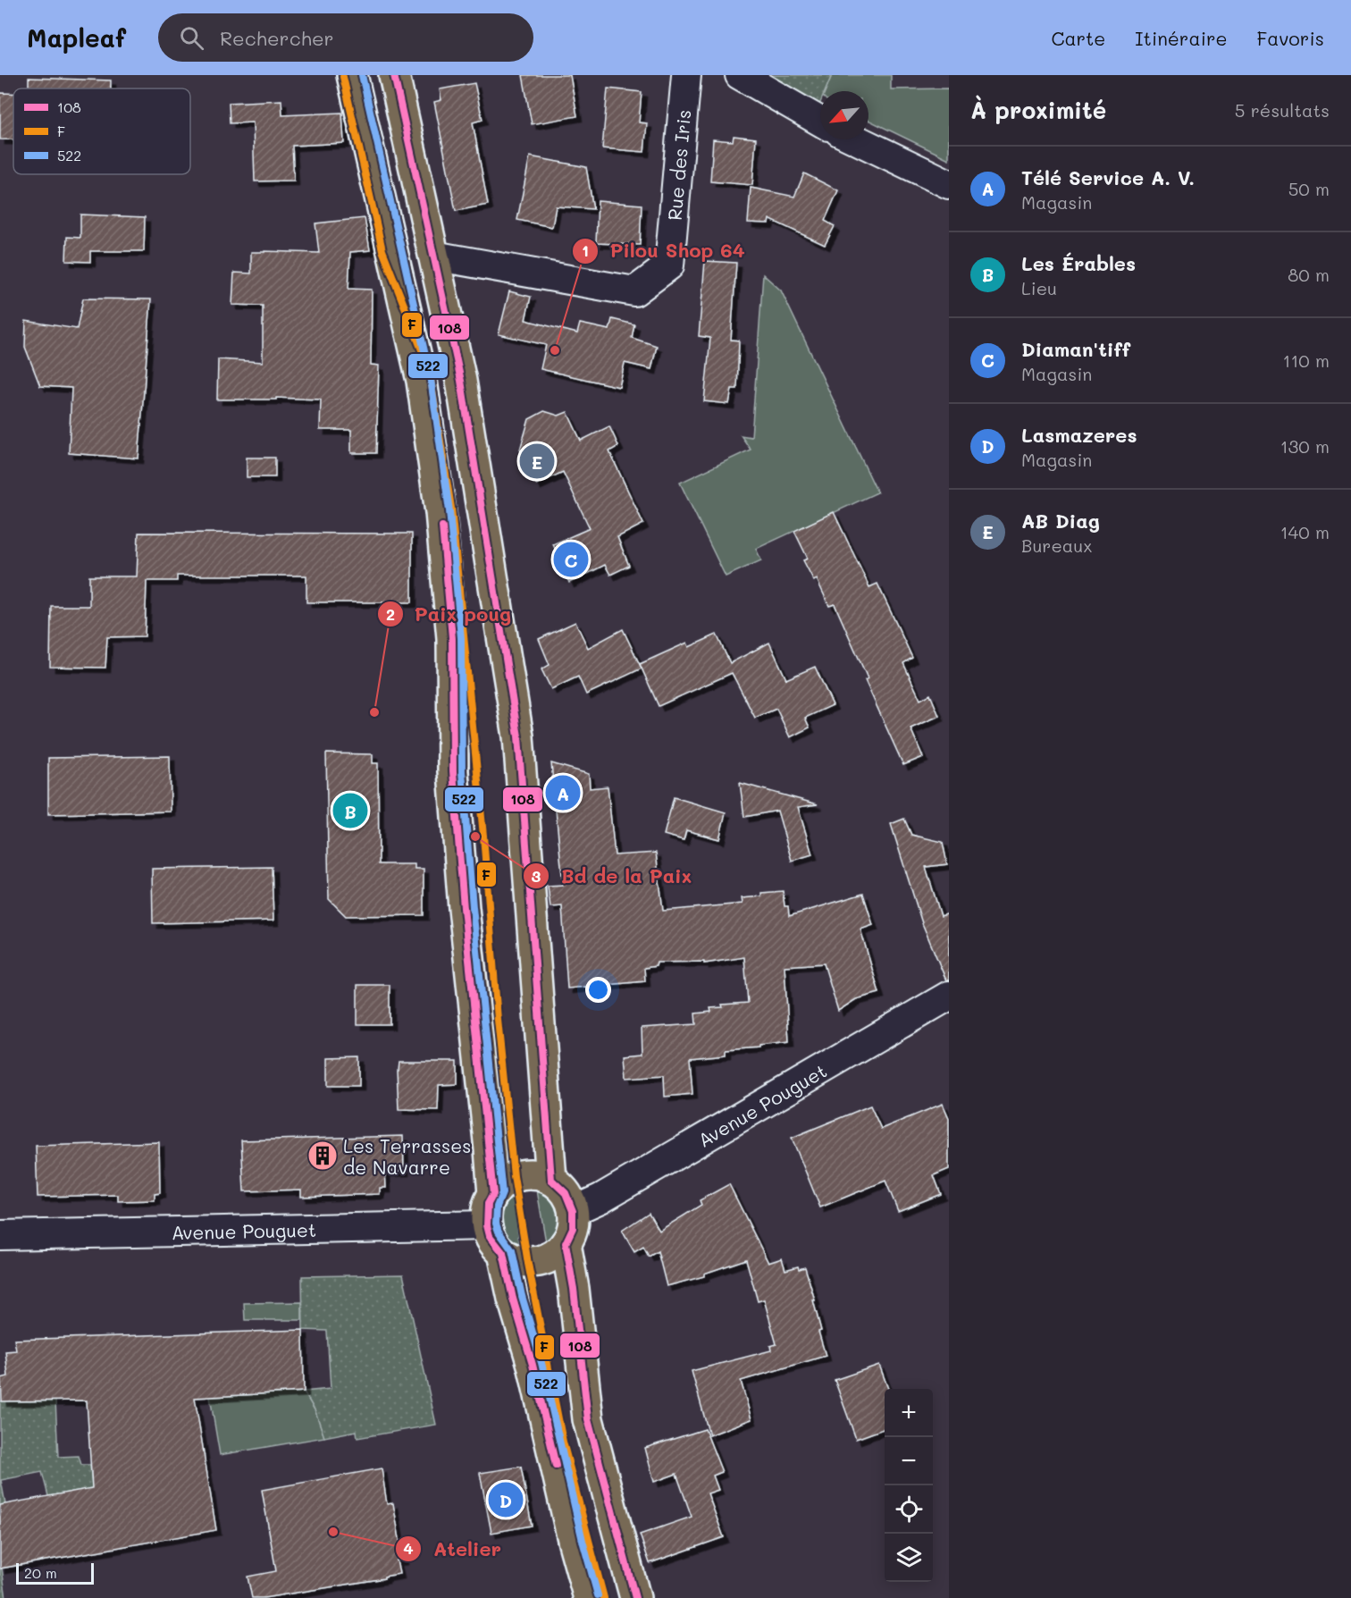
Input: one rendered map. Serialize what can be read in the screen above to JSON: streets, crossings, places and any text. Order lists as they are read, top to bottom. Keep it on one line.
{"streets":{"street":["Rue des Iris","Avenue Pouguet"]},"places":{"other":["Pilou Shop 64","Paix poug","Bd de la Paix","Atelier"],"building":["Les Terrasses de Navarre"]},"lines":["transit line 108","transit line 522","transit line F"],"legend":["108","F","522"],"scale_bar":"20 m","north":"bottom left","page":{"header":"Mapleaf","search":"Rechercher","nav":["Carte","Itinéraire","Favoris"],"heading":["À proximité","5 résultats"],"list":[{"mark":"A","name":"Télé Service A. V.","note":"Magasin","value":"50 m"},{"mark":"B","name":"Les Érables","note":"Lieu","value":"80 m"},{"mark":"C","name":"Diaman'tiff","note":"Magasin","value":"110 m"},{"mark":"D","name":"Lasmazeres","note":"Magasin","value":"130 m"},{"mark":"E","name":"AB Diag","note":"Bureaux","value":"140 m"}],"pins":["E","C","A","B","D"],"map_buttons":["+","−"],"scale":"20 m"}}
